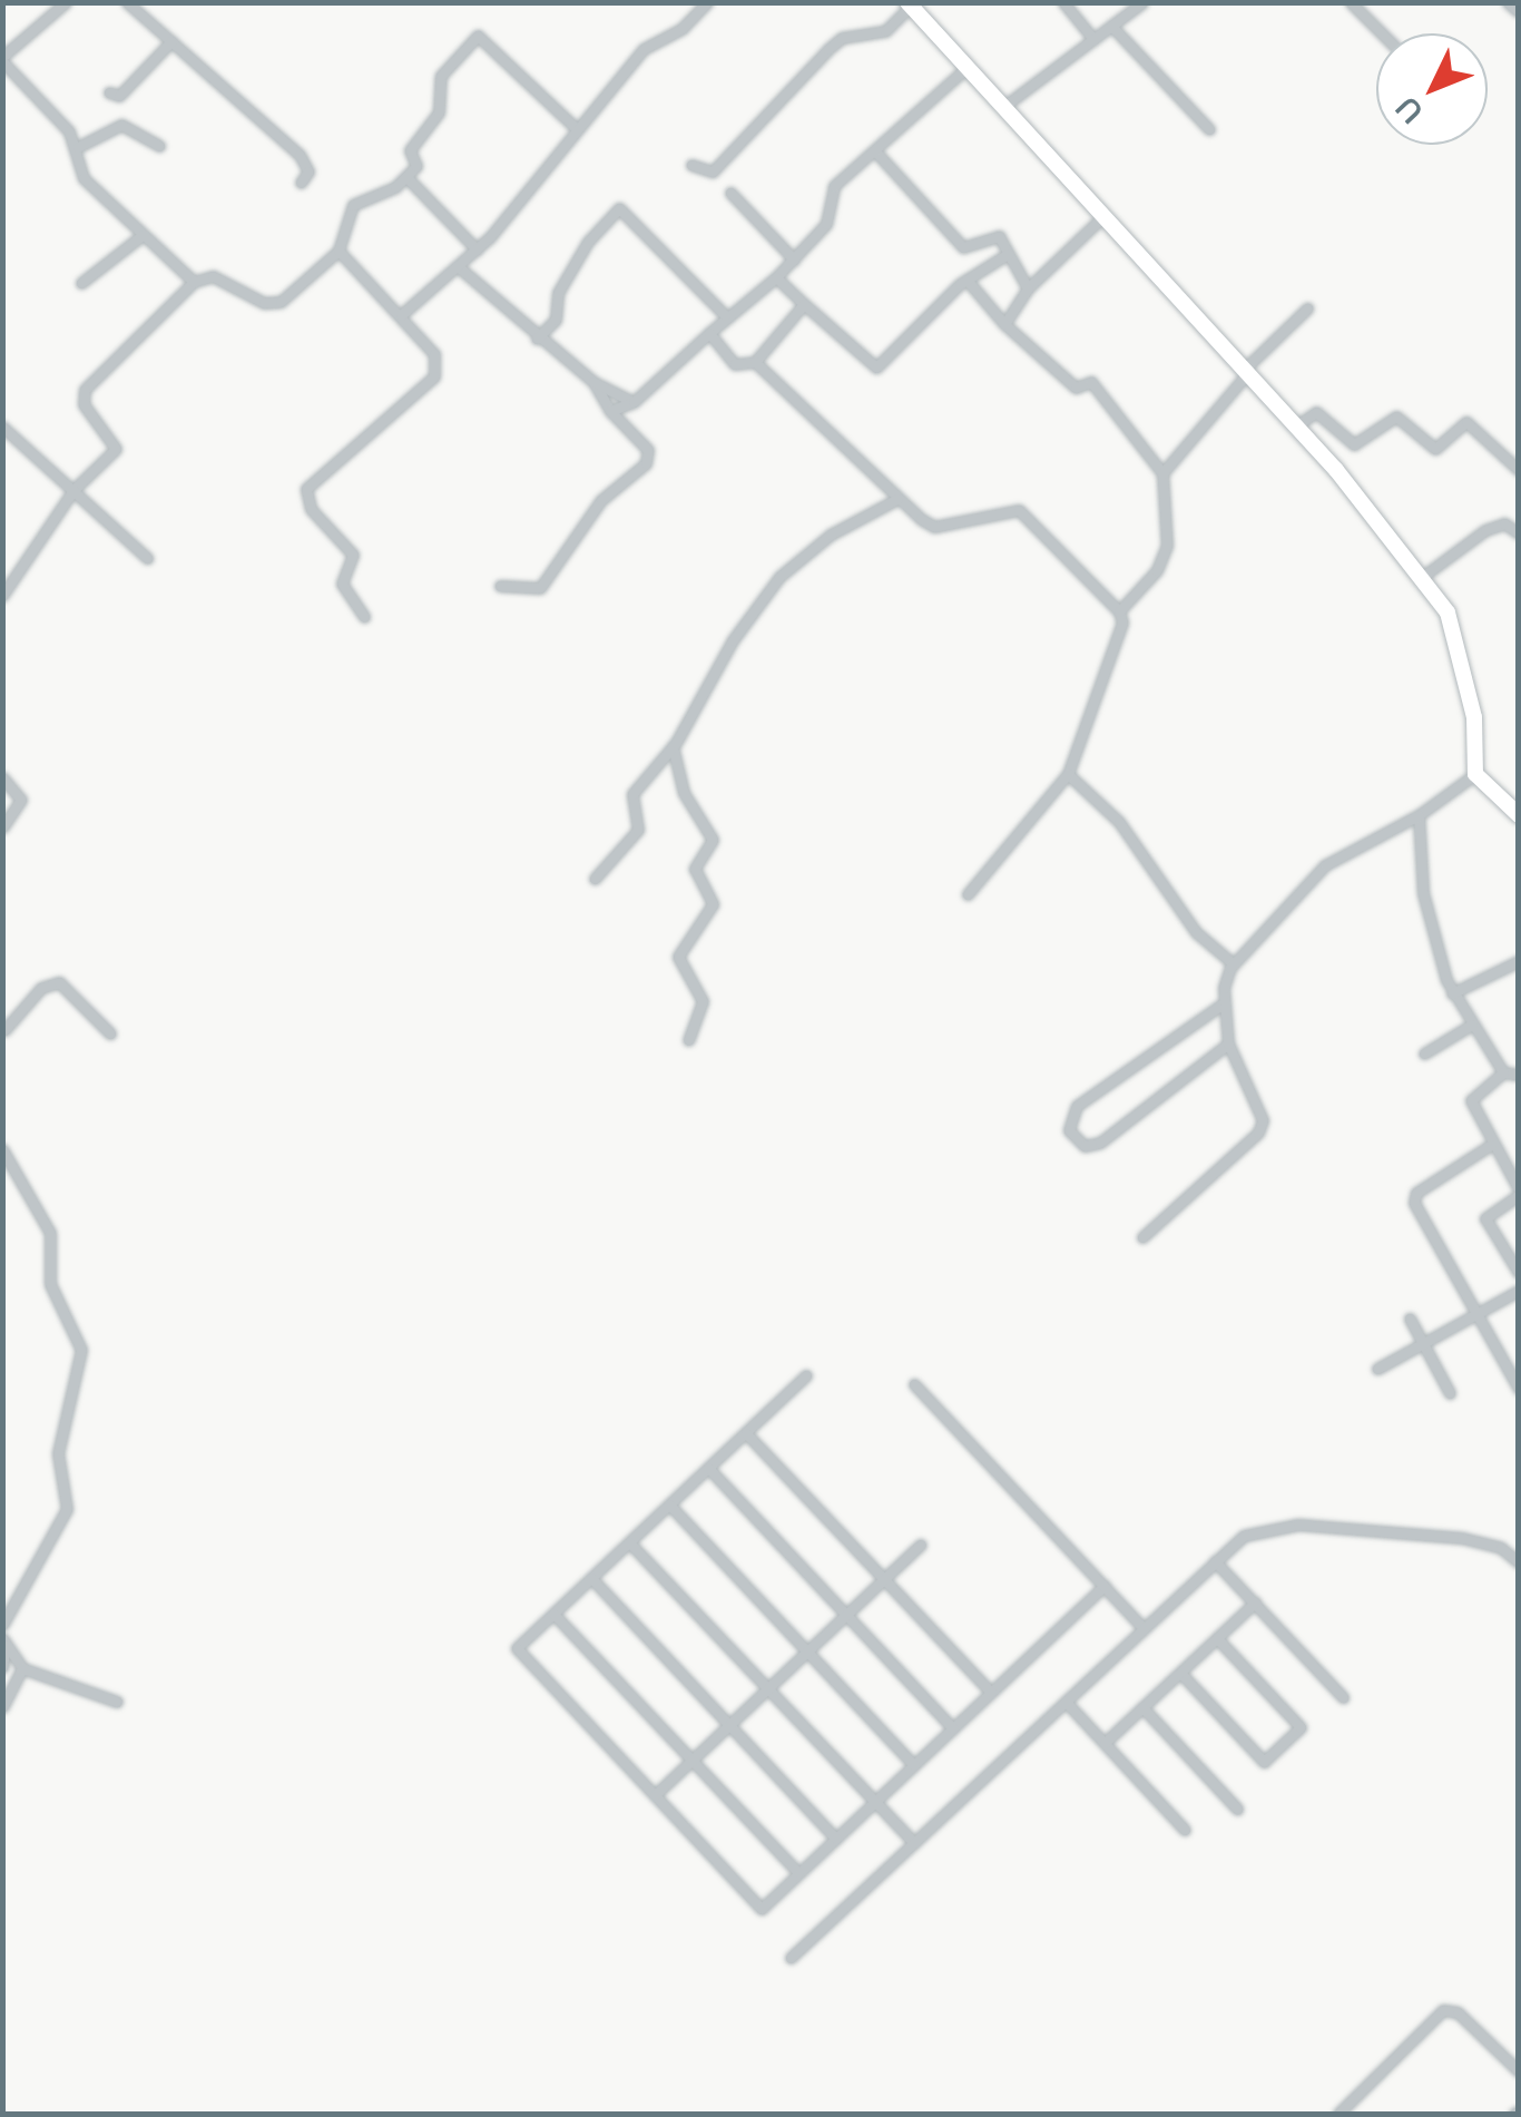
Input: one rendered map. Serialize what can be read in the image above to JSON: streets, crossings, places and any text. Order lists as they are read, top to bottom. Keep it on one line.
{"north":"bottom left"}
